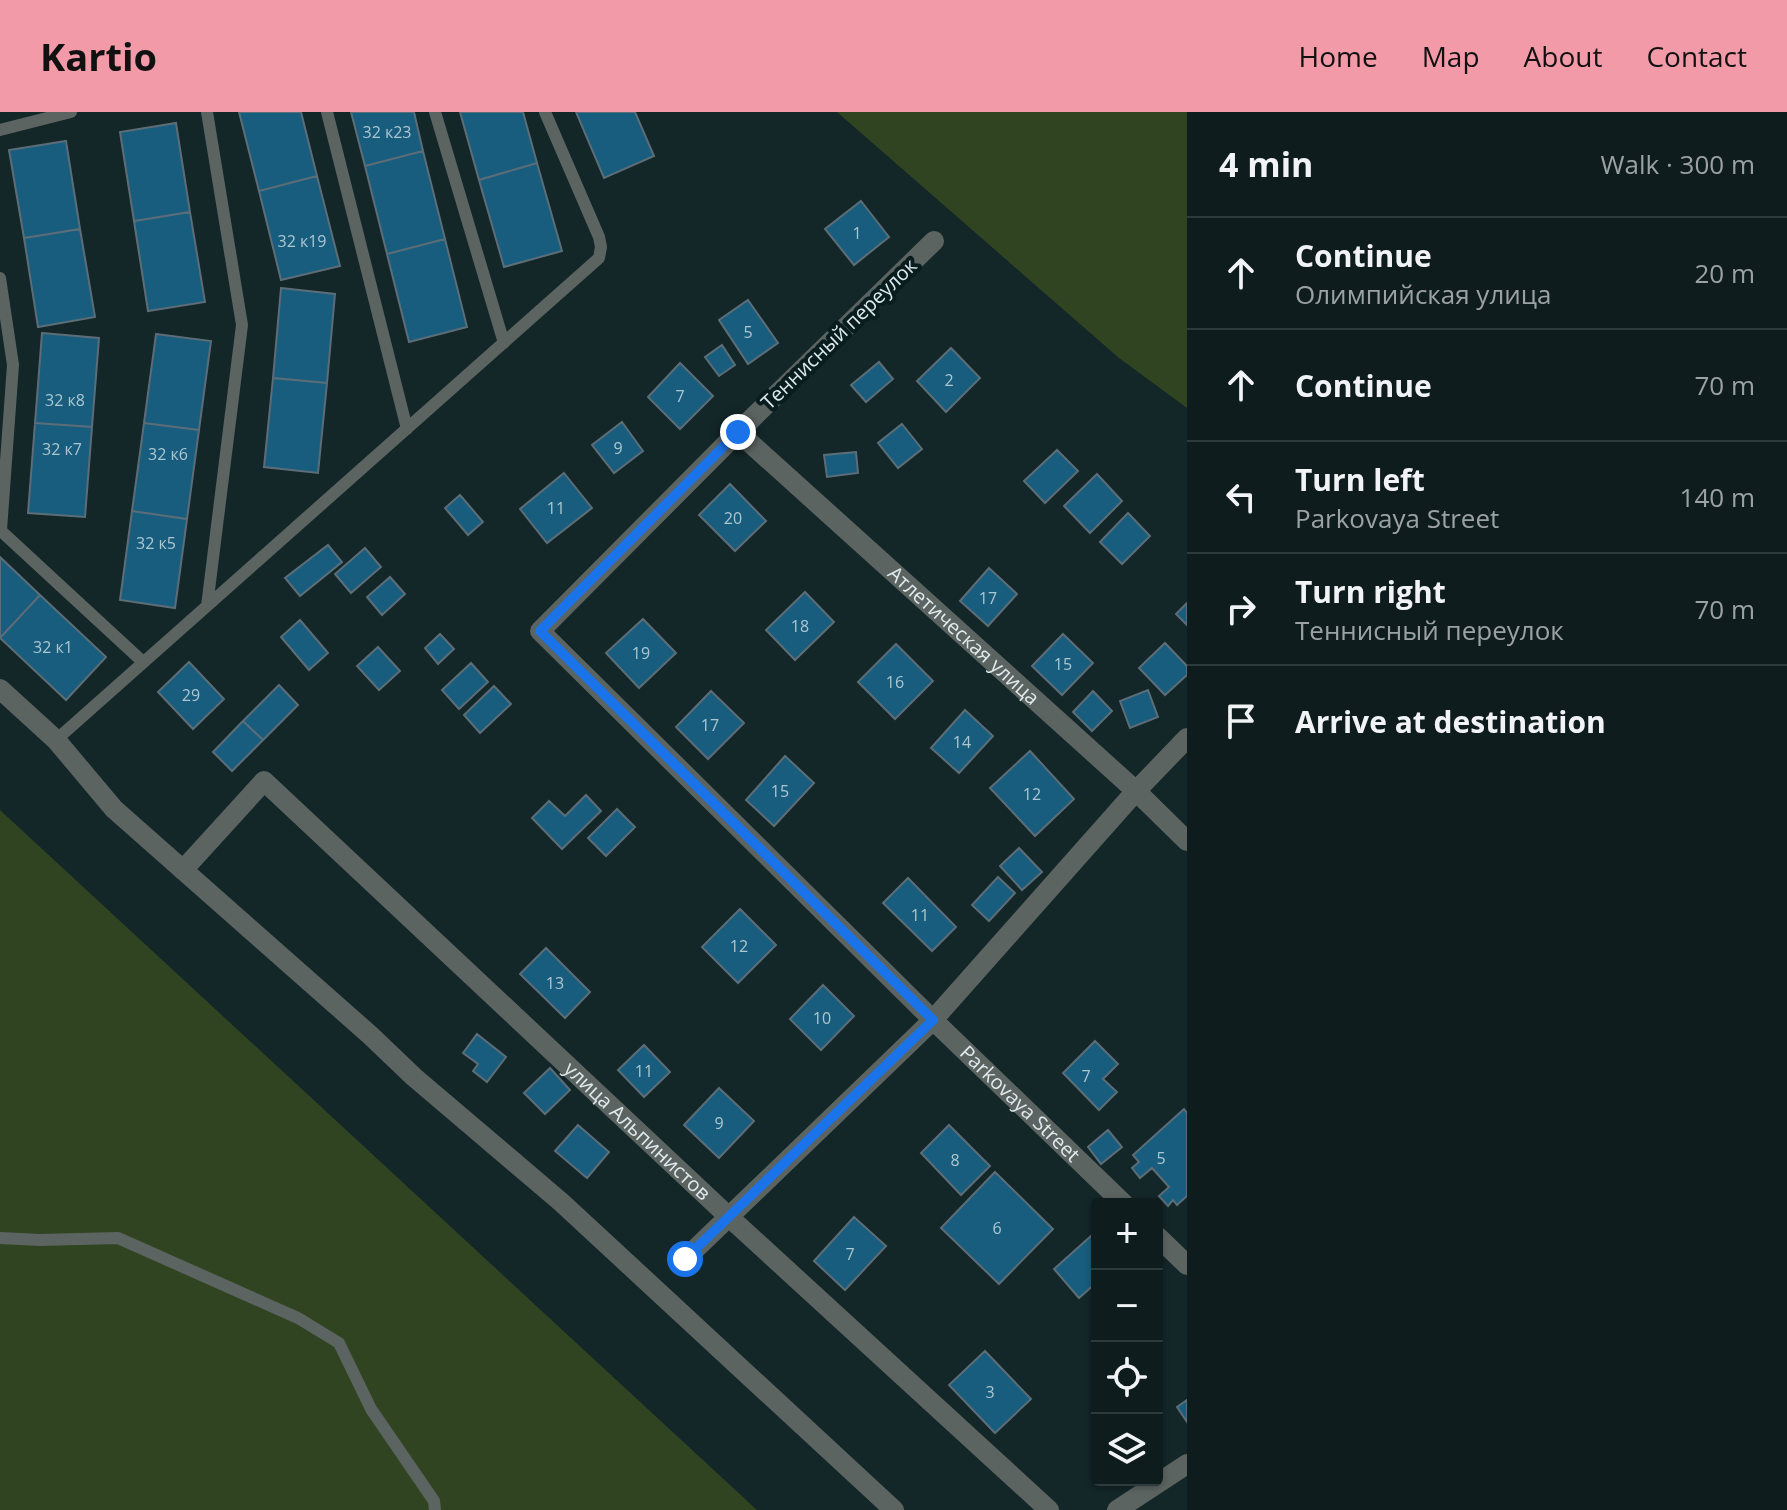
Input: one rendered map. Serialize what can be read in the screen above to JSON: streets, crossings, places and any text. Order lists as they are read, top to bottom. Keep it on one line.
{"streets":{"street":["Теннисный переулок","Атлетическая улица","Parkovaya Street","улица Альпинистов"]},"crossings":[["Теннисный переулок","Атлетическая улица"],["Теннисный переулок","Parkovaya Street"]],"house_numbers":["32 к23","1","32 к19","5","2","7","32 к8","9","32 к7","32 к6","11","20","32 к5","17","18","32 к1","19","15","16","29","17","14","15","12","11","12","13","10","11","7","9","5","8","6","7","3"],"page":{"header":"Kartio","nav":["Home","Map","About","Contact"],"heading":["4 min","Walk · 300 m"],"list":[["Continue","Олимпийская улица","20 m"],["Continue","70 m"],["Turn left","Parkovaya Street","140 m"],["Turn right","Теннисный переулок","70 m"],"Arrive at destination"],"map_buttons":["+","−"]}}
